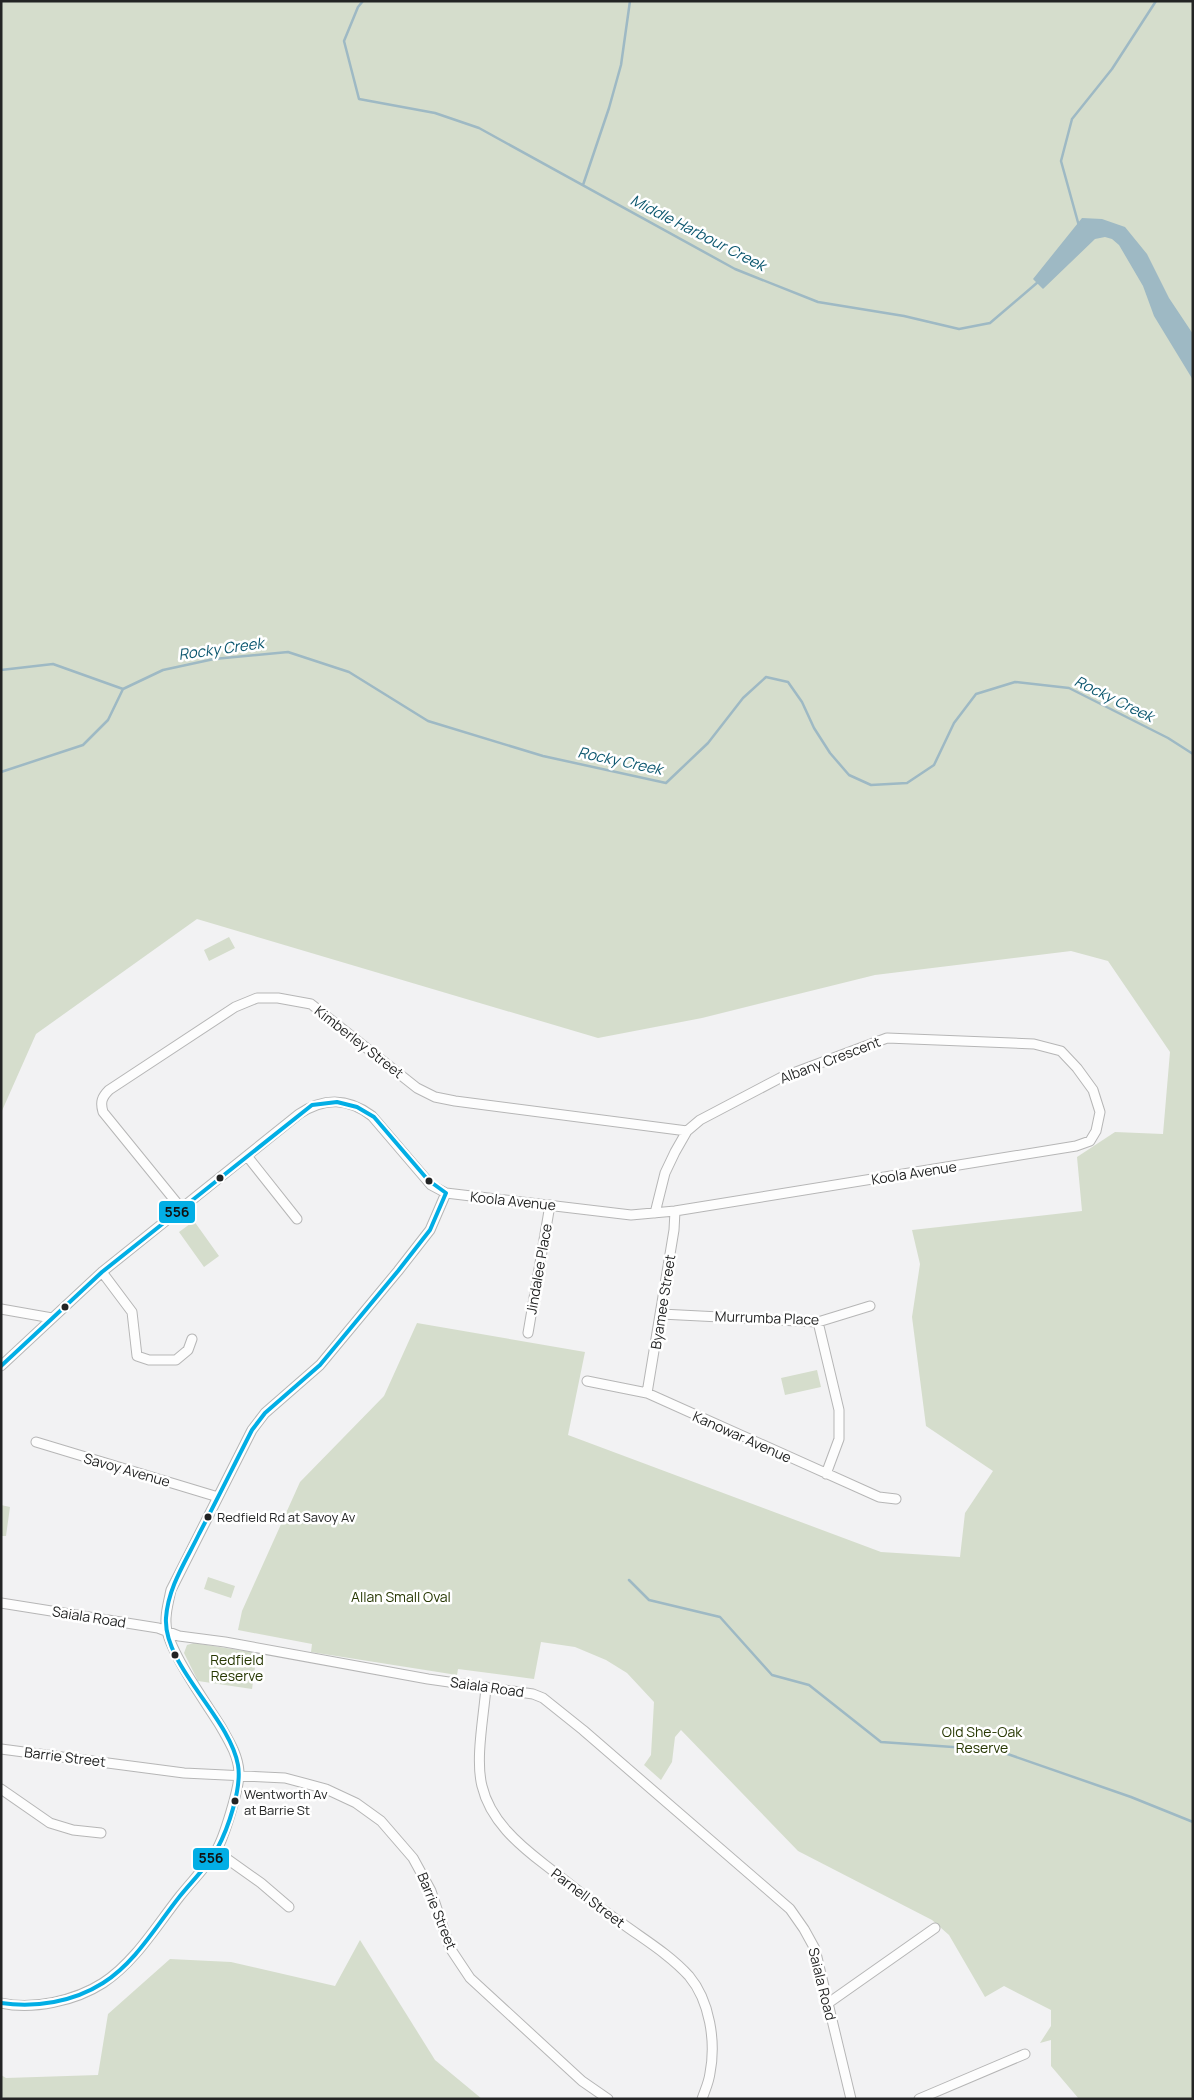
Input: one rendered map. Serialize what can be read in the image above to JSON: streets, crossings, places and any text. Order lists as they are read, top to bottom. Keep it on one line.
{"streets":{"street":["Kimberley Street","Albany Crescent","Koola Avenue","Jindalee Place","Byamee Street","Murrumba Place","Kanowar Avenue","Savoy Avenue","Saiala Road","Barrie Street","Parnell Street"]},"crossings":[["Kimberley Street","Albany Crescent"],["Kimberley Street","Koola Avenue"],["Albany Crescent","Koola Avenue"],["Koola Avenue","Jindalee Place"],["Koola Avenue","Byamee Street"],["Byamee Street","Murrumba Place"],["Byamee Street","Kanowar Avenue"],["Saiala Road","Parnell Street"]],"water":["Middle Harbour Creek","Rocky Creek"],"parks":["Allan Small Oval","Redfield Reserve","Old She-Oak Reserve"],"places":["Redfield Rd at Savoy Av","Wentworth Av at Barrie St"],"lines":["transit line 556"]}
